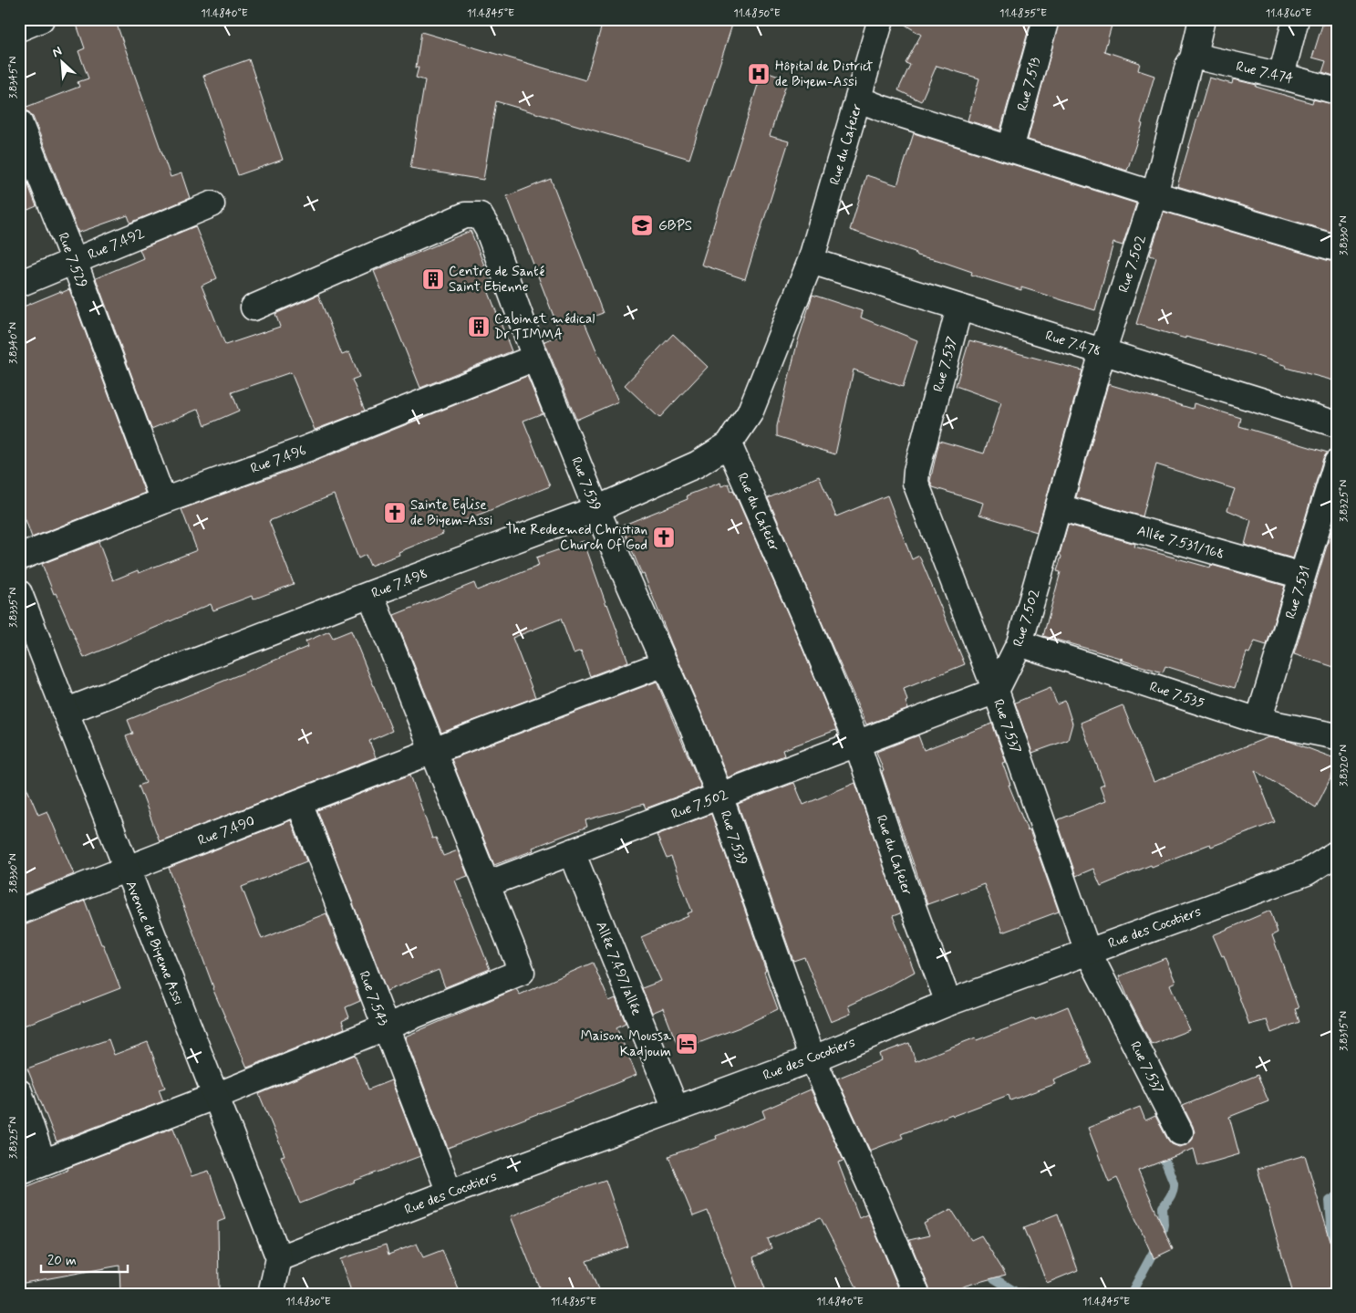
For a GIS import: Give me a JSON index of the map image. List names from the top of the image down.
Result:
{
  "streets": {
    "street": [
      "Rue 7.474",
      "Rue 7.513",
      "Rue du Cafeier",
      "Rue 7.492",
      "Rue 7.529",
      "Rue 7.502",
      "Rue 7.478",
      "Rue 7.537",
      "Rue 7.496",
      "Rue 7.539",
      "Allée 7.531/168",
      "Rue 7.498",
      "Rue 7.531",
      "Rue 7.535",
      "Rue 7.490",
      "Rue des Cocotiers",
      "Avenue de Biyeme Assi",
      "Allée 7.497/allée",
      "Rue 7.543"
    ]
  },
  "crossings": [
    ["Rue 7.474", "Rue 7.502"],
    ["Rue du Cafeier", "Rue 7.502"],
    ["Rue du Cafeier", "Rue 7.478"],
    ["Rue du Cafeier", "Rue 7.498"],
    ["Rue du Cafeier", "Rue des Cocotiers"],
    ["Rue 7.492", "Rue 7.529"],
    ["Rue 7.529", "Rue 7.496"],
    ["Rue 7.502", "Rue 7.478"],
    ["Rue 7.502", "Rue 7.537"],
    ["Rue 7.502", "Rue 7.539"],
    ["Rue 7.502", "Allée 7.531/168"],
    ["Rue 7.502", "Rue 7.535"],
    ["Rue 7.502", "Allée 7.497/allée"],
    ["Rue 7.478", "Rue 7.537"],
    ["Rue 7.537", "Rue des Cocotiers"],
    ["Rue 7.496", "Rue 7.539"],
    ["Rue 7.539", "Rue 7.498"],
    ["Rue 7.539", "Rue 7.490"],
    ["Rue 7.539", "Rue des Cocotiers"],
    ["Allée 7.531/168", "Rue 7.531"],
    ["Rue 7.498", "Avenue de Biyeme Assi"],
    ["Rue 7.531", "Rue 7.535"],
    ["Rue 7.490", "Avenue de Biyeme Assi"],
    ["Rue 7.490", "Rue 7.543"],
    ["Rue des Cocotiers", "Avenue de Biyeme Assi"],
    ["Rue des Cocotiers", "Allée 7.497/allée"],
    ["Rue des Cocotiers", "Rue 7.543"]
  ],
  "places": {
    "hospital": ["Hôpital de District de Biyem-Assi"],
    "school or university": ["GBPS"],
    "building": ["Centre de Santé Saint Etienne", "Cabinet médical Dr TIMMA"],
    "church": ["Sainte Eglise de Biyem-Assi", "The Redeemed Christian Church Of God"],
    "hotel": ["Maison Moussa Kadjoum"]
  },
  "scale_bar": "20 m",
  "north": "top left",
  "coordinates": [
    "11.4840°E",
    "11.4845°E",
    "11.4850°E",
    "11.4855°E",
    "11.4860°E",
    "3.8345°N",
    "3.8330°N",
    "3.8340°N",
    "3.8325°N",
    "3.8335°N",
    "3.8320°N",
    "3.8315°N",
    "11.4830°E",
    "11.4835°E"
  ]
}
